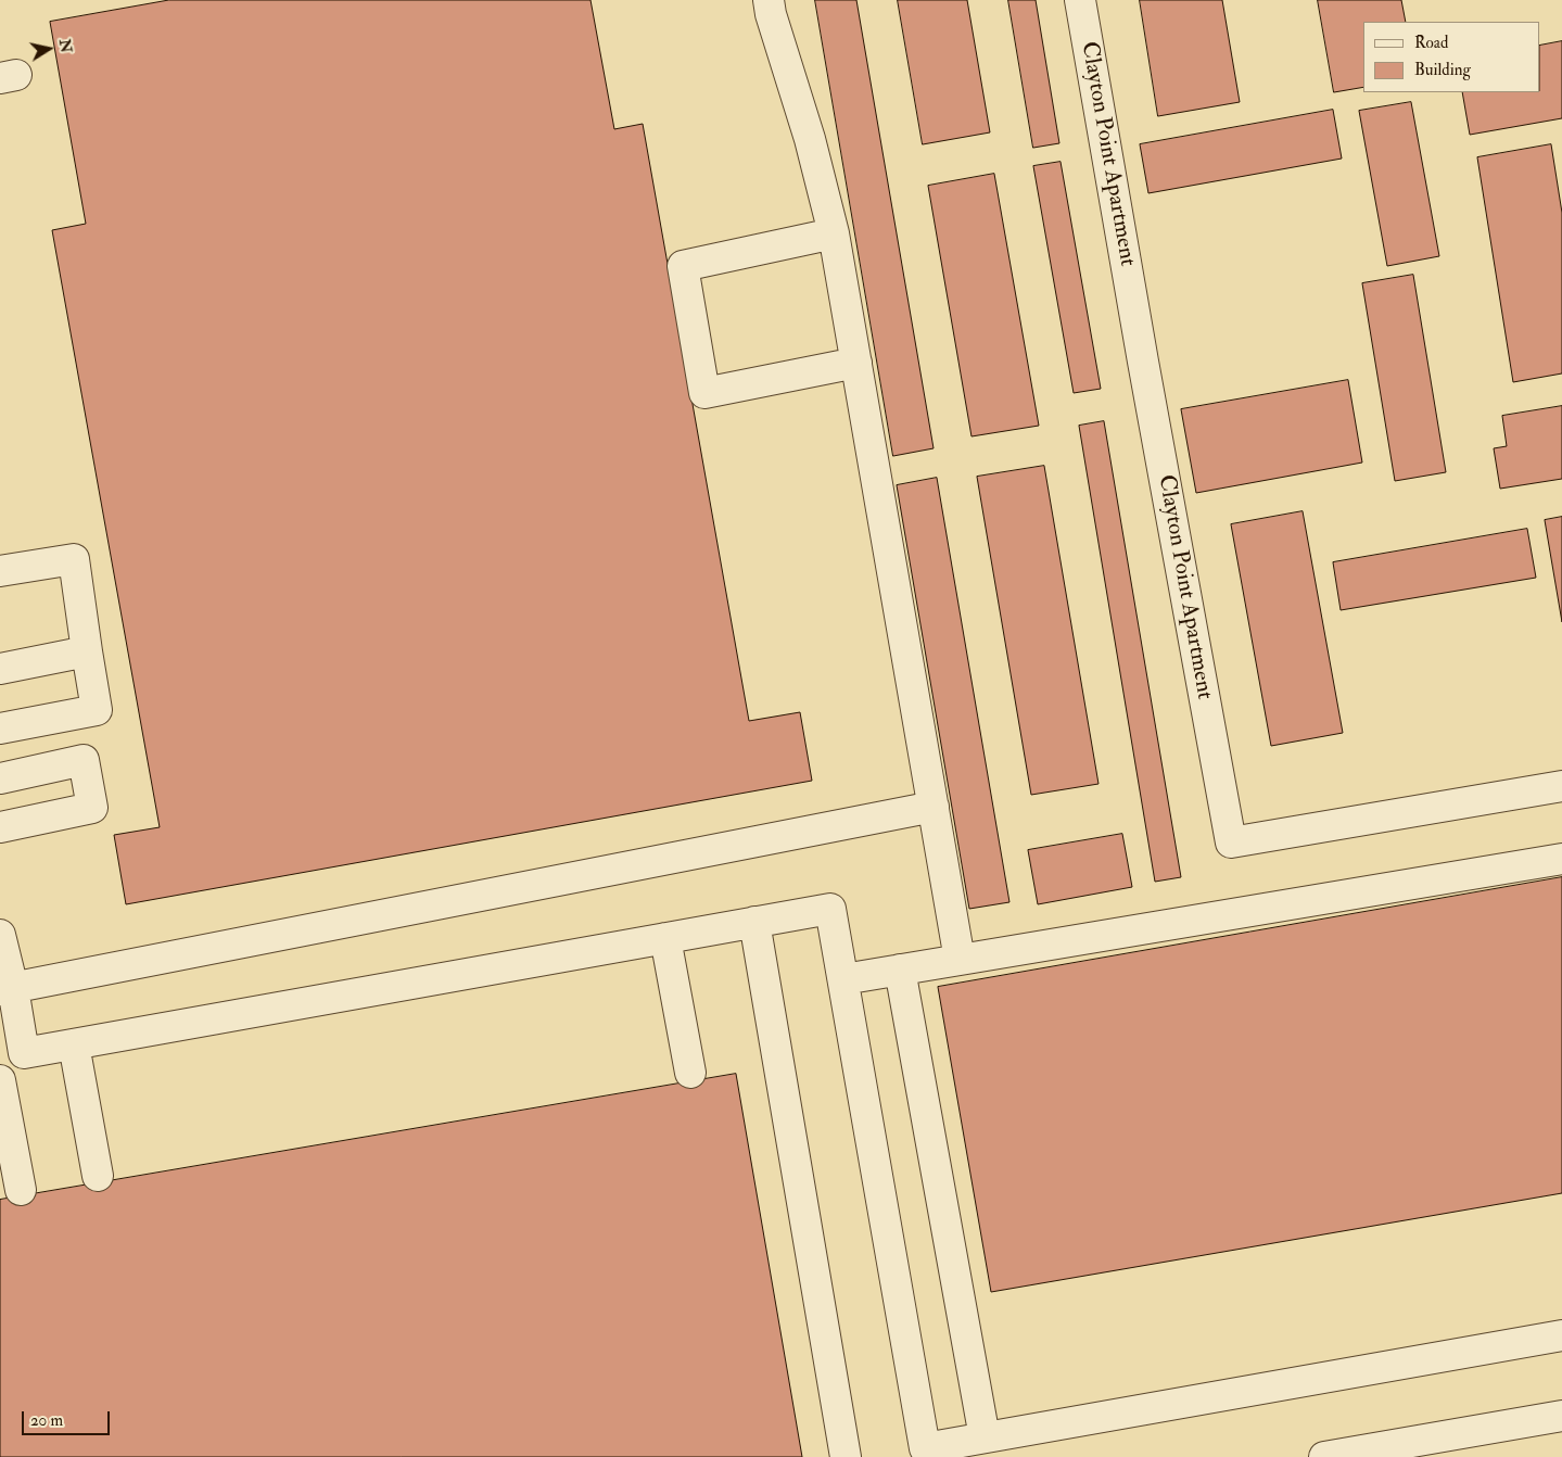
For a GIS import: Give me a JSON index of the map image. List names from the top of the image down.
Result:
{
  "streets": {
    "lane": ["Clayton Point Apartment"]
  },
  "legend": ["Road", "Building"],
  "scale_bar": "20 m",
  "north": "right"
}
